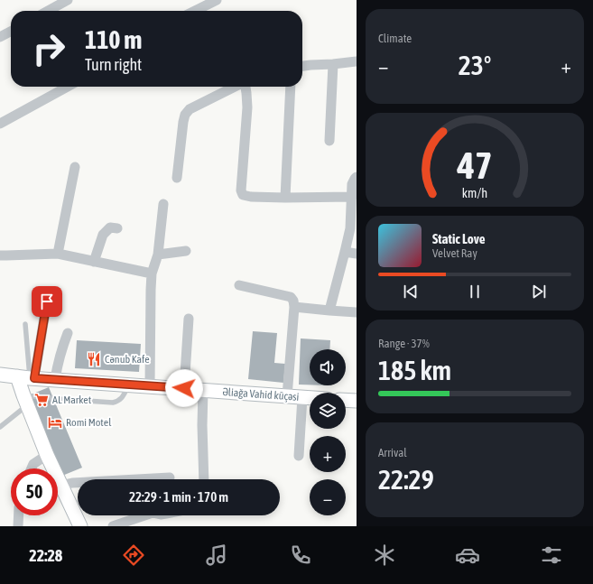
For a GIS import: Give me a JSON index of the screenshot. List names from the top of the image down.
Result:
{
  "streets": {
    "main road": ["Əliağa Vahid küçəsi"]
  },
  "places": {
    "restaurant": ["Cənub Kafe"],
    "supermarket": ["AL Market"],
    "hotel": ["Romi Motel"]
  },
  "page": {
    "tile": [
      "Climate",
      ["Range · 37%", "185 km"],
      ["Arrival", "22:29"]
    ],
    "turn": ["110 m", "Turn right"],
    "heat": ["−", "23°", "+"],
    "song": ["Static Love", "Velvet Ray"],
    "map_buttons": ["+", "−"],
    "limit": "50",
    "trip": "22:29 · 1 min · 170 m",
    "tabs": "22:28",
    "gauge": ["47", "km/h"]
  }
}
